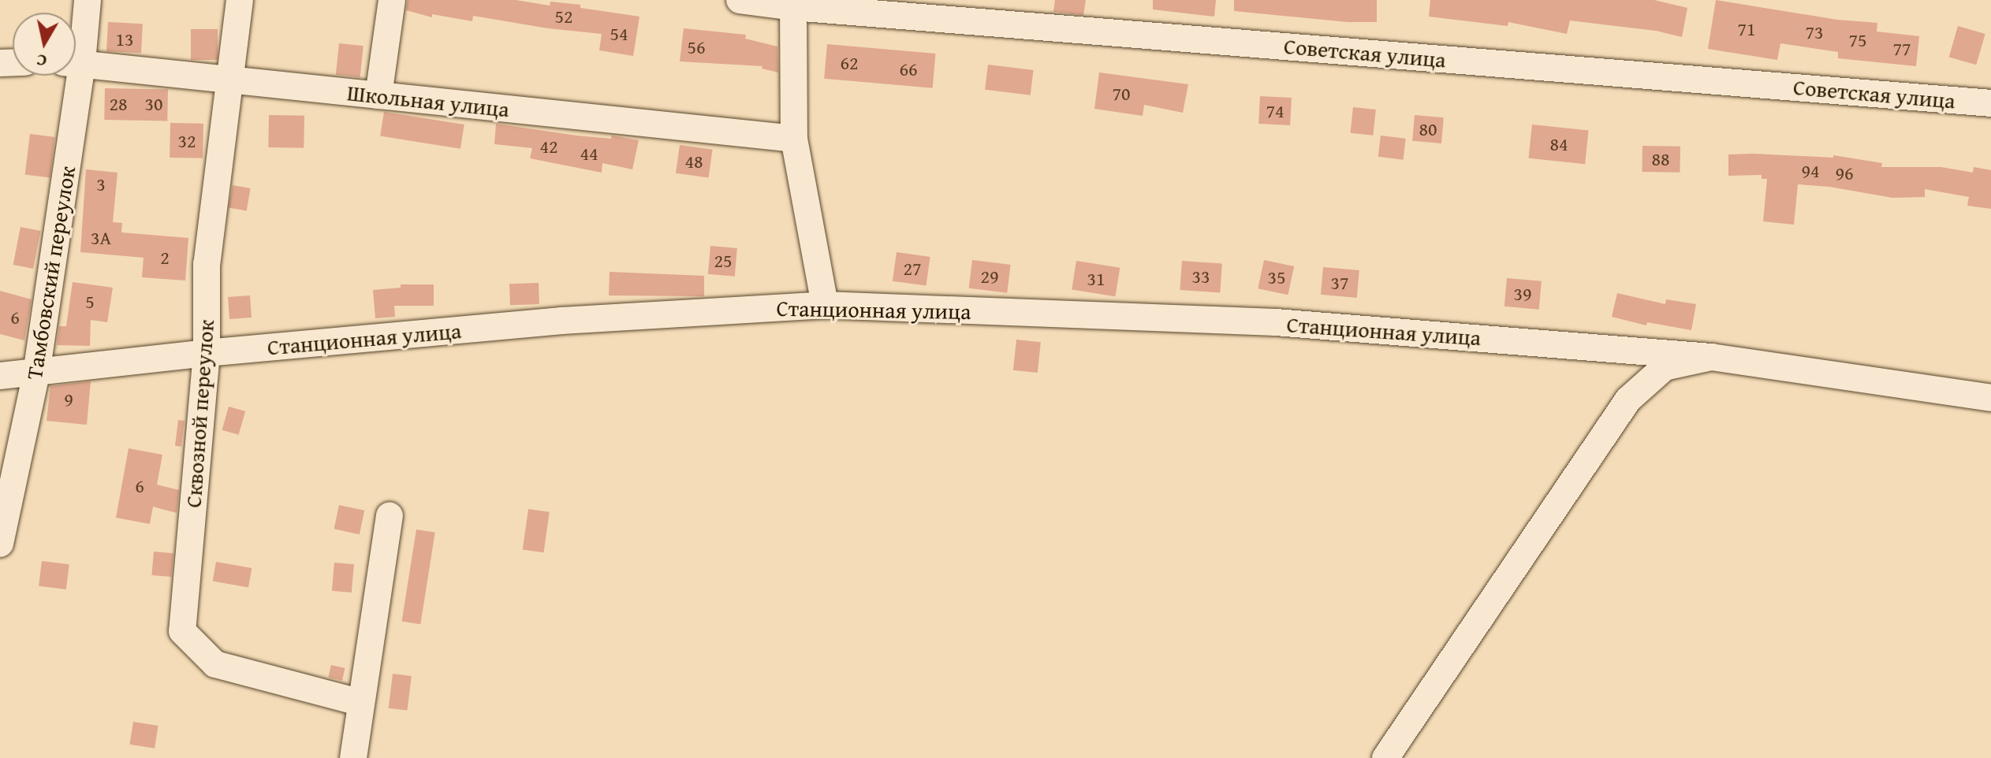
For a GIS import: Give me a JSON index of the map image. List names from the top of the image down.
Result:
{
  "streets": {
    "street": [
      "Советская улица",
      "Школьная улица",
      "Тамбовский переулок",
      "Станционная улица",
      "Сквозной переулок"
    ]
  },
  "crossings": [
    ["Школьная улица", "Сквозной переулок"],
    ["Тамбовский переулок", "Станционная улица"],
    ["Станционная улица", "Сквозной переулок"]
  ],
  "house_numbers": [
    "52",
    "71",
    "73",
    "54",
    "13",
    "75",
    "56",
    "77",
    "62",
    "66",
    "70",
    "28",
    "30",
    "74",
    "80",
    "32",
    "84",
    "42",
    "44",
    "88",
    "48",
    "94",
    "96",
    "3",
    "3А",
    "2",
    "25",
    "27",
    "29",
    "33",
    "35",
    "31",
    "37",
    "39",
    "5",
    "6",
    "9",
    "6"
  ],
  "north": "bottom"
}
